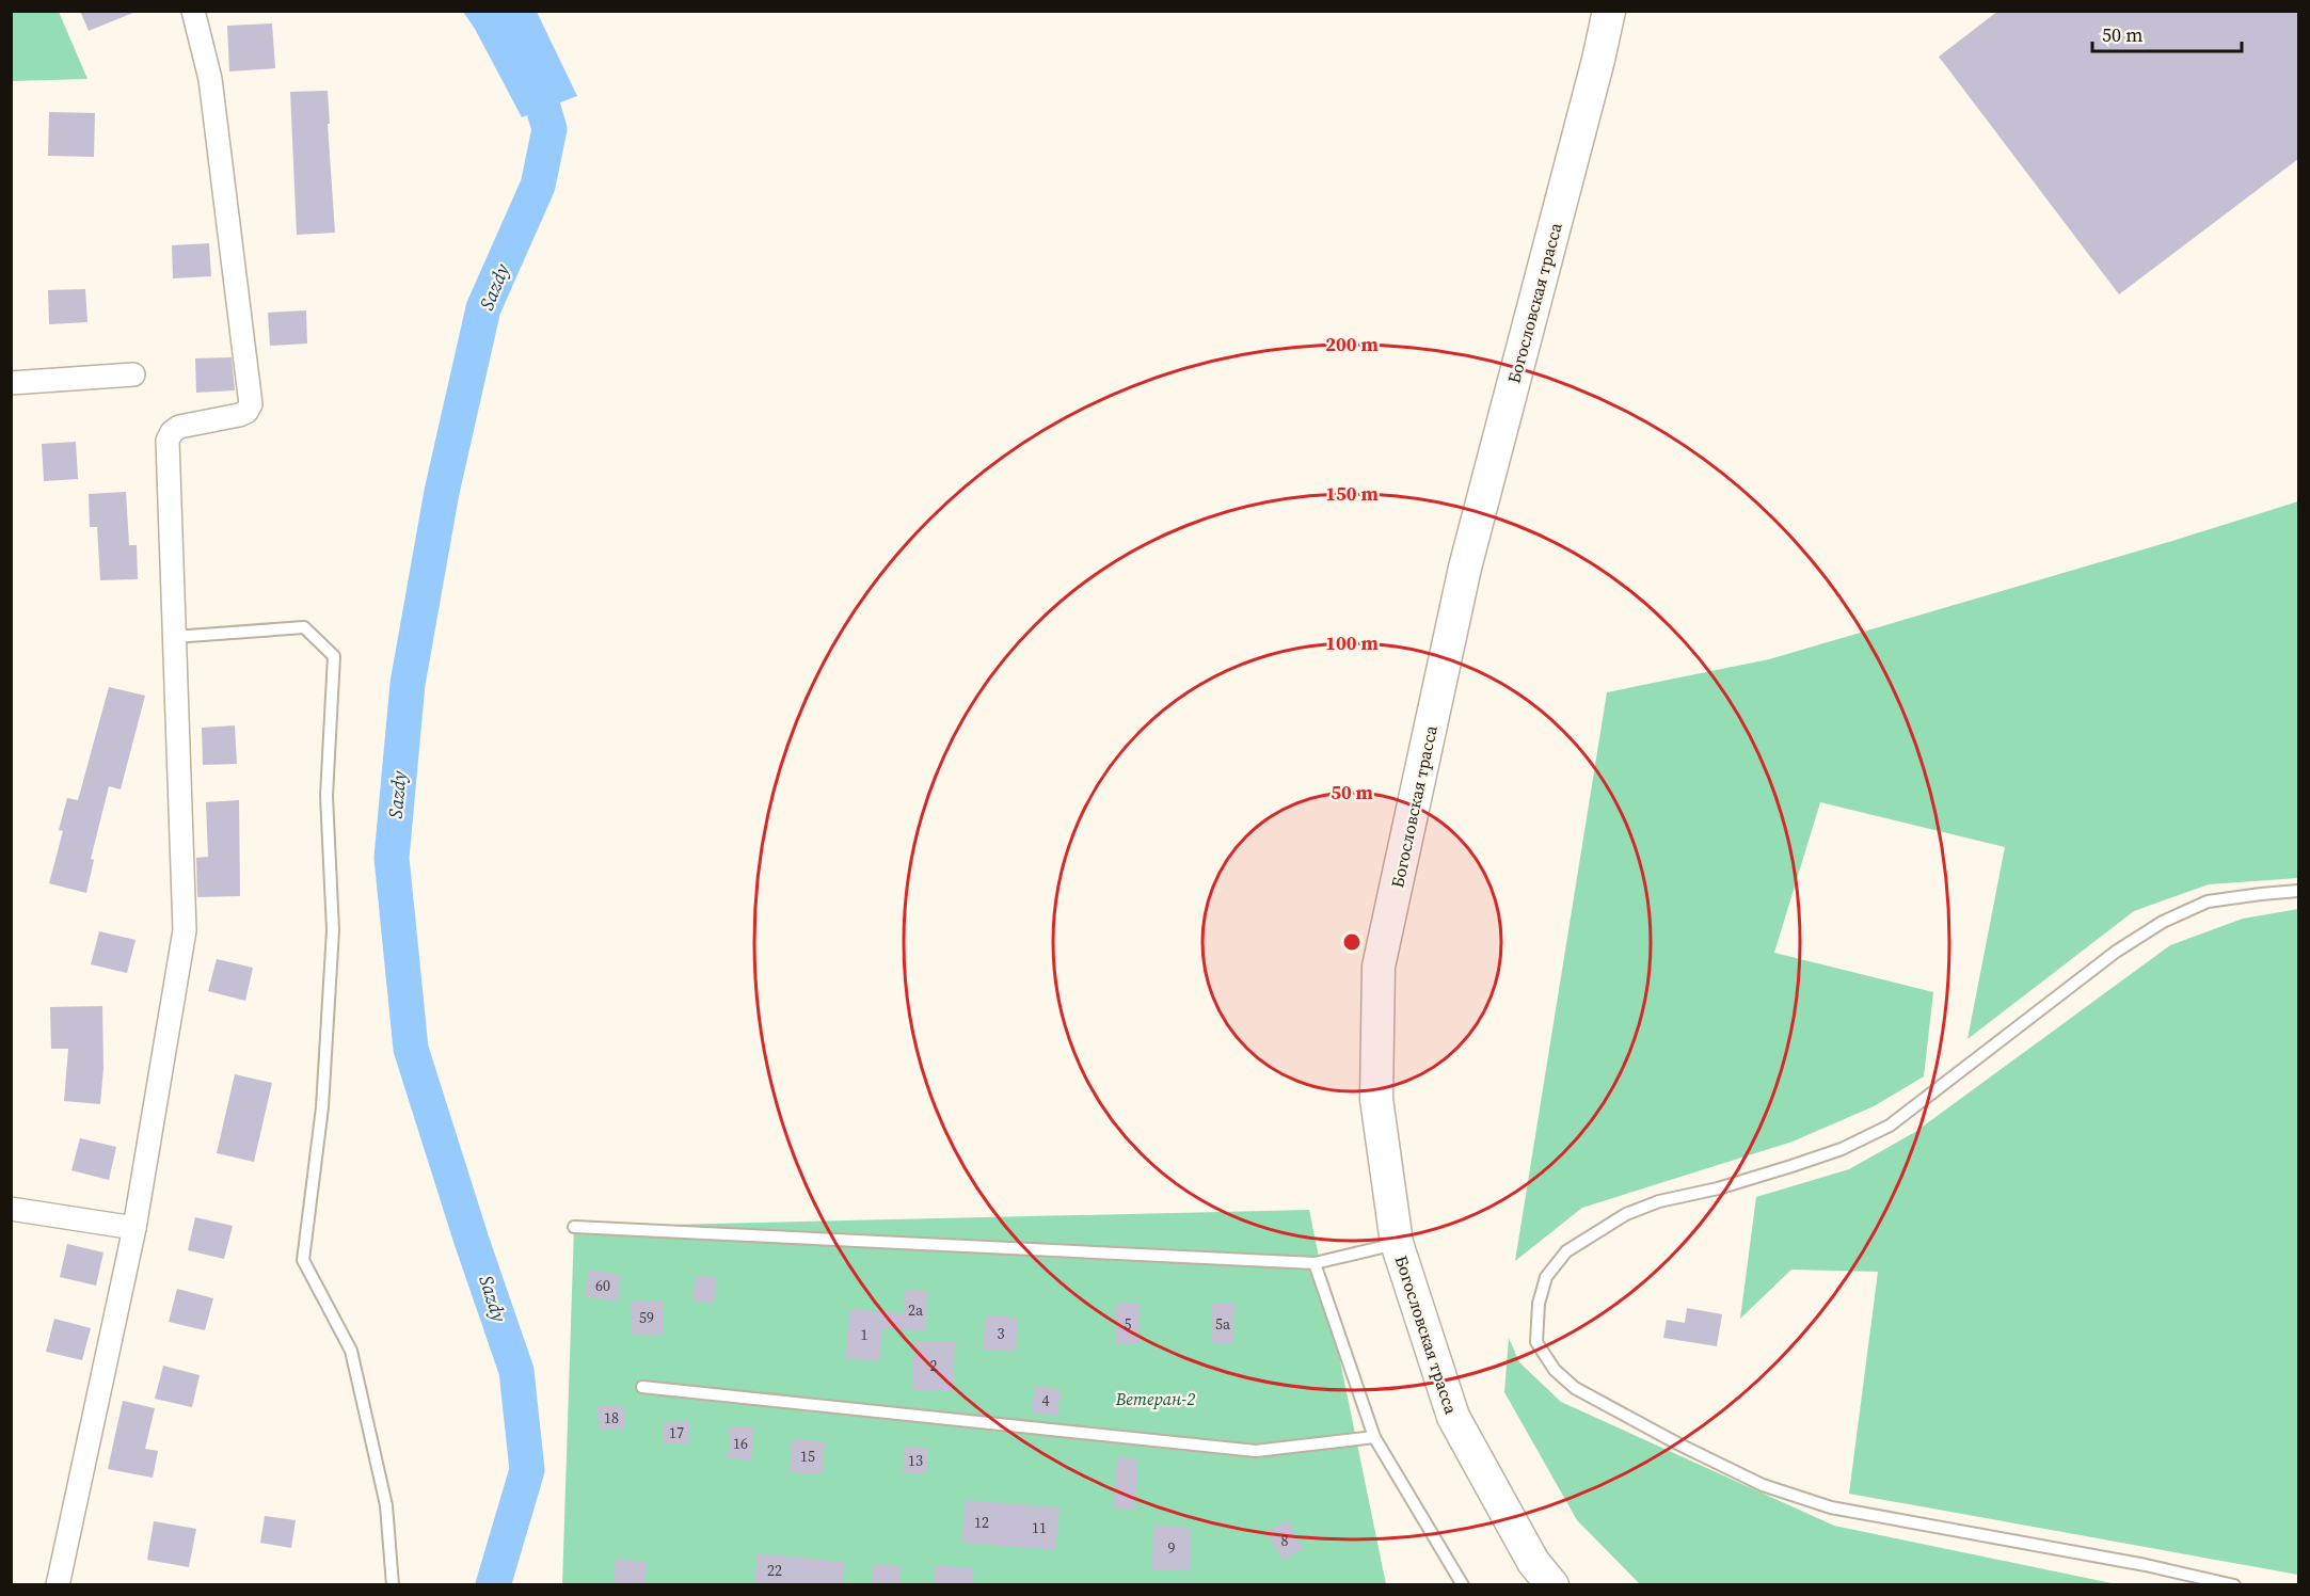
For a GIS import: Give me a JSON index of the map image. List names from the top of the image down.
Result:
{
  "streets": {
    "main road": ["Богословская трасса"]
  },
  "water": ["Sazdy"],
  "parks": ["Ветеран-2"],
  "house_numbers": [
    "60",
    "2а",
    "59",
    "5",
    "5а",
    "3",
    "1",
    "2",
    "4",
    "18",
    "17",
    "16",
    "15",
    "13",
    "12",
    "11",
    "8",
    "9",
    "22"
  ],
  "scale_bar": "50 m",
  "rings": [
    "200 m",
    "150 m",
    "100 m",
    "50 m"
  ]
}
